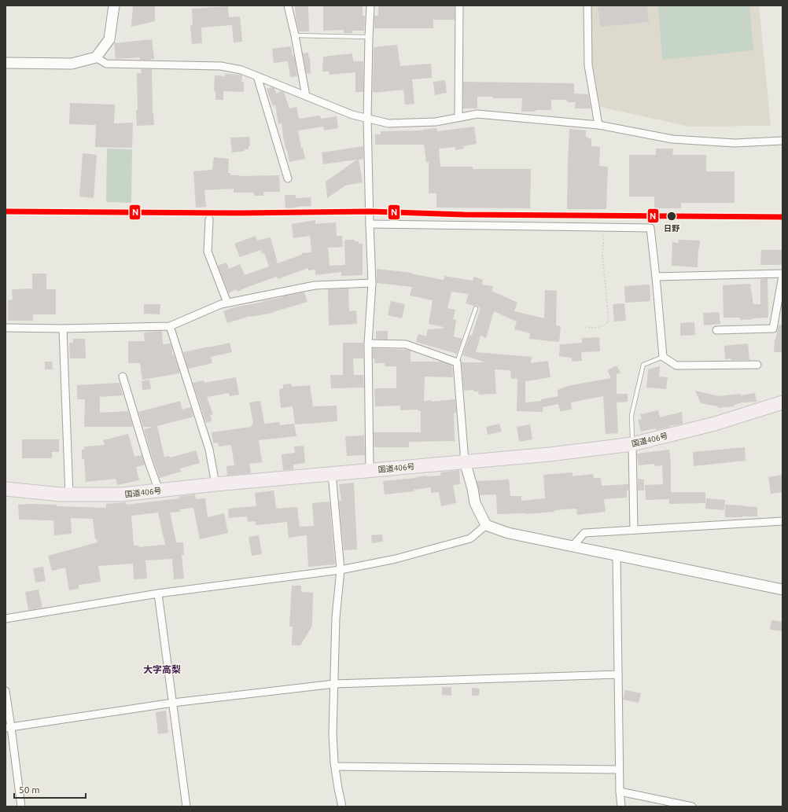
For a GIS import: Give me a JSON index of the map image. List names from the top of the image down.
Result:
{
  "streets": {
    "highway": ["国道406号"]
  },
  "districts": ["大字高梨"],
  "places": ["日野"],
  "lines": ["transit line N"],
  "scale_bar": "50 m"
}
